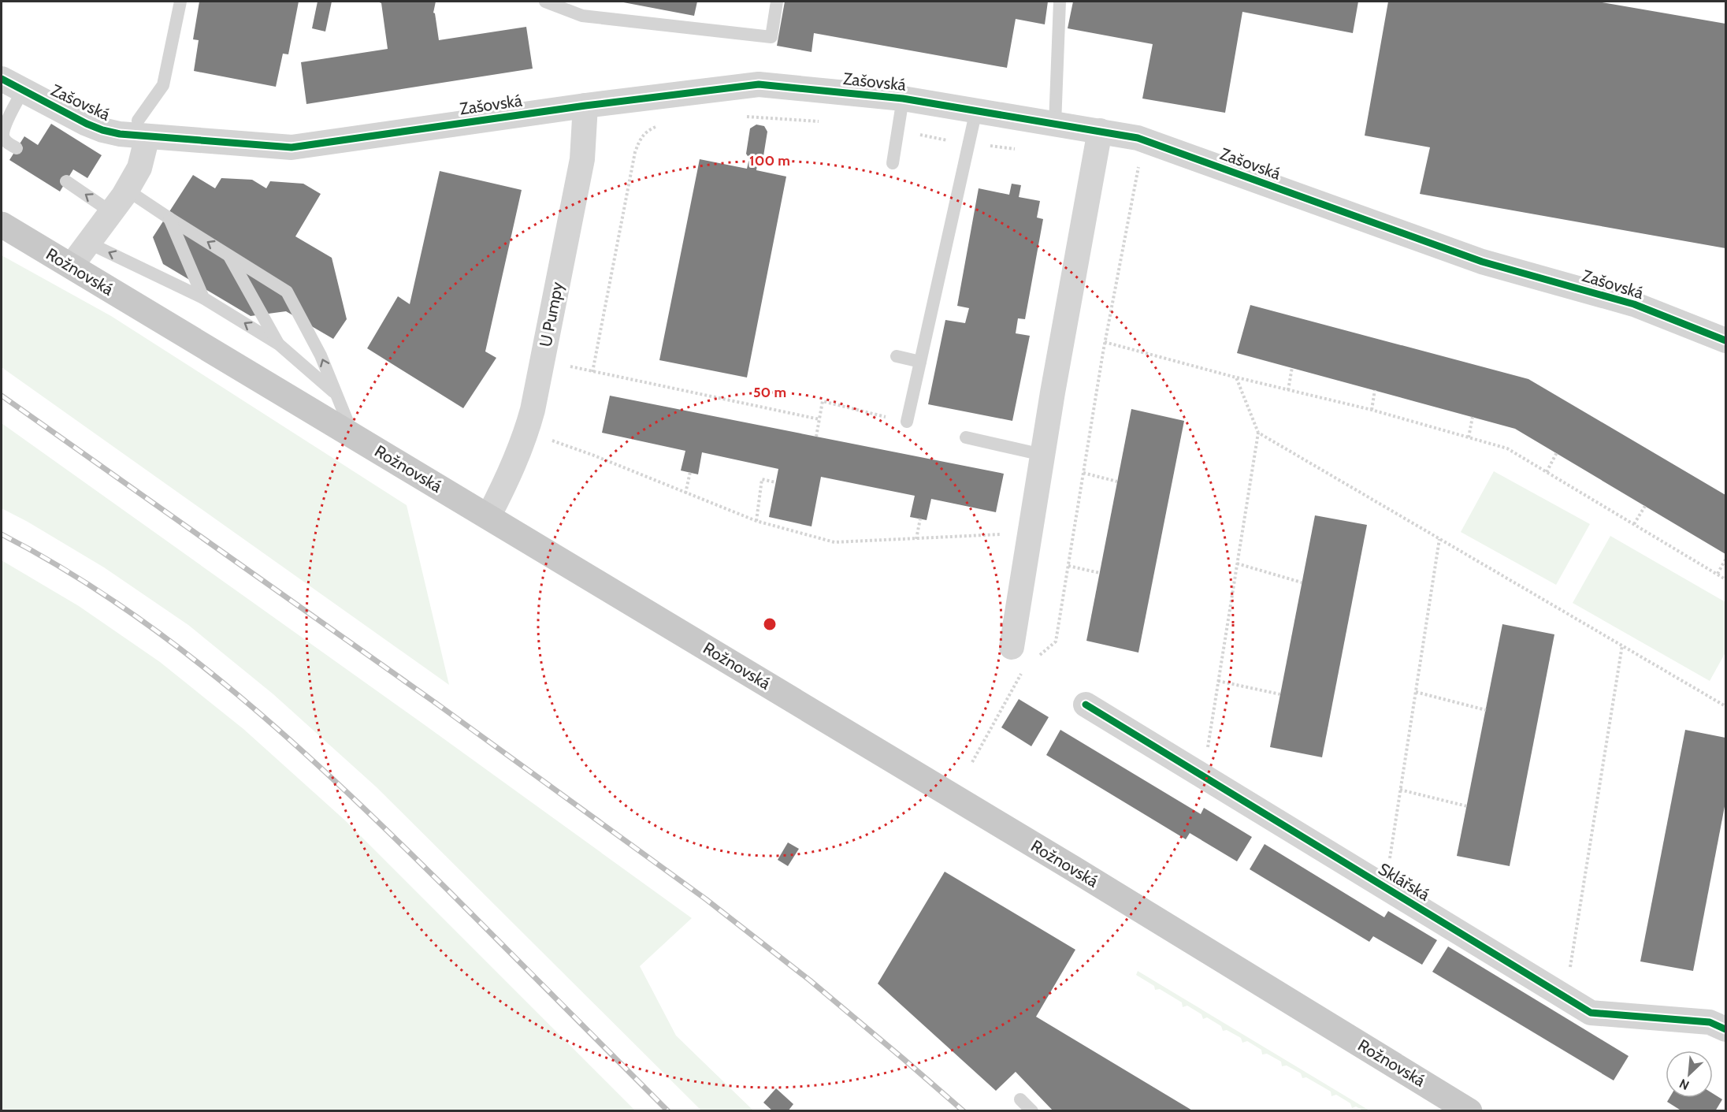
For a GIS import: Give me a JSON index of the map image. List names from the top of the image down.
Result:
{
  "streets": {
    "main road": ["Rožnovská"],
    "street": ["Zašovská", "U Pumpy", "Sklářská"]
  },
  "crossings": [
    ["Zašovská", "U Pumpy"],
    ["Rožnovská", "U Pumpy"]
  ],
  "north": "bottom left",
  "rings": ["100 m", "50 m"]
}
